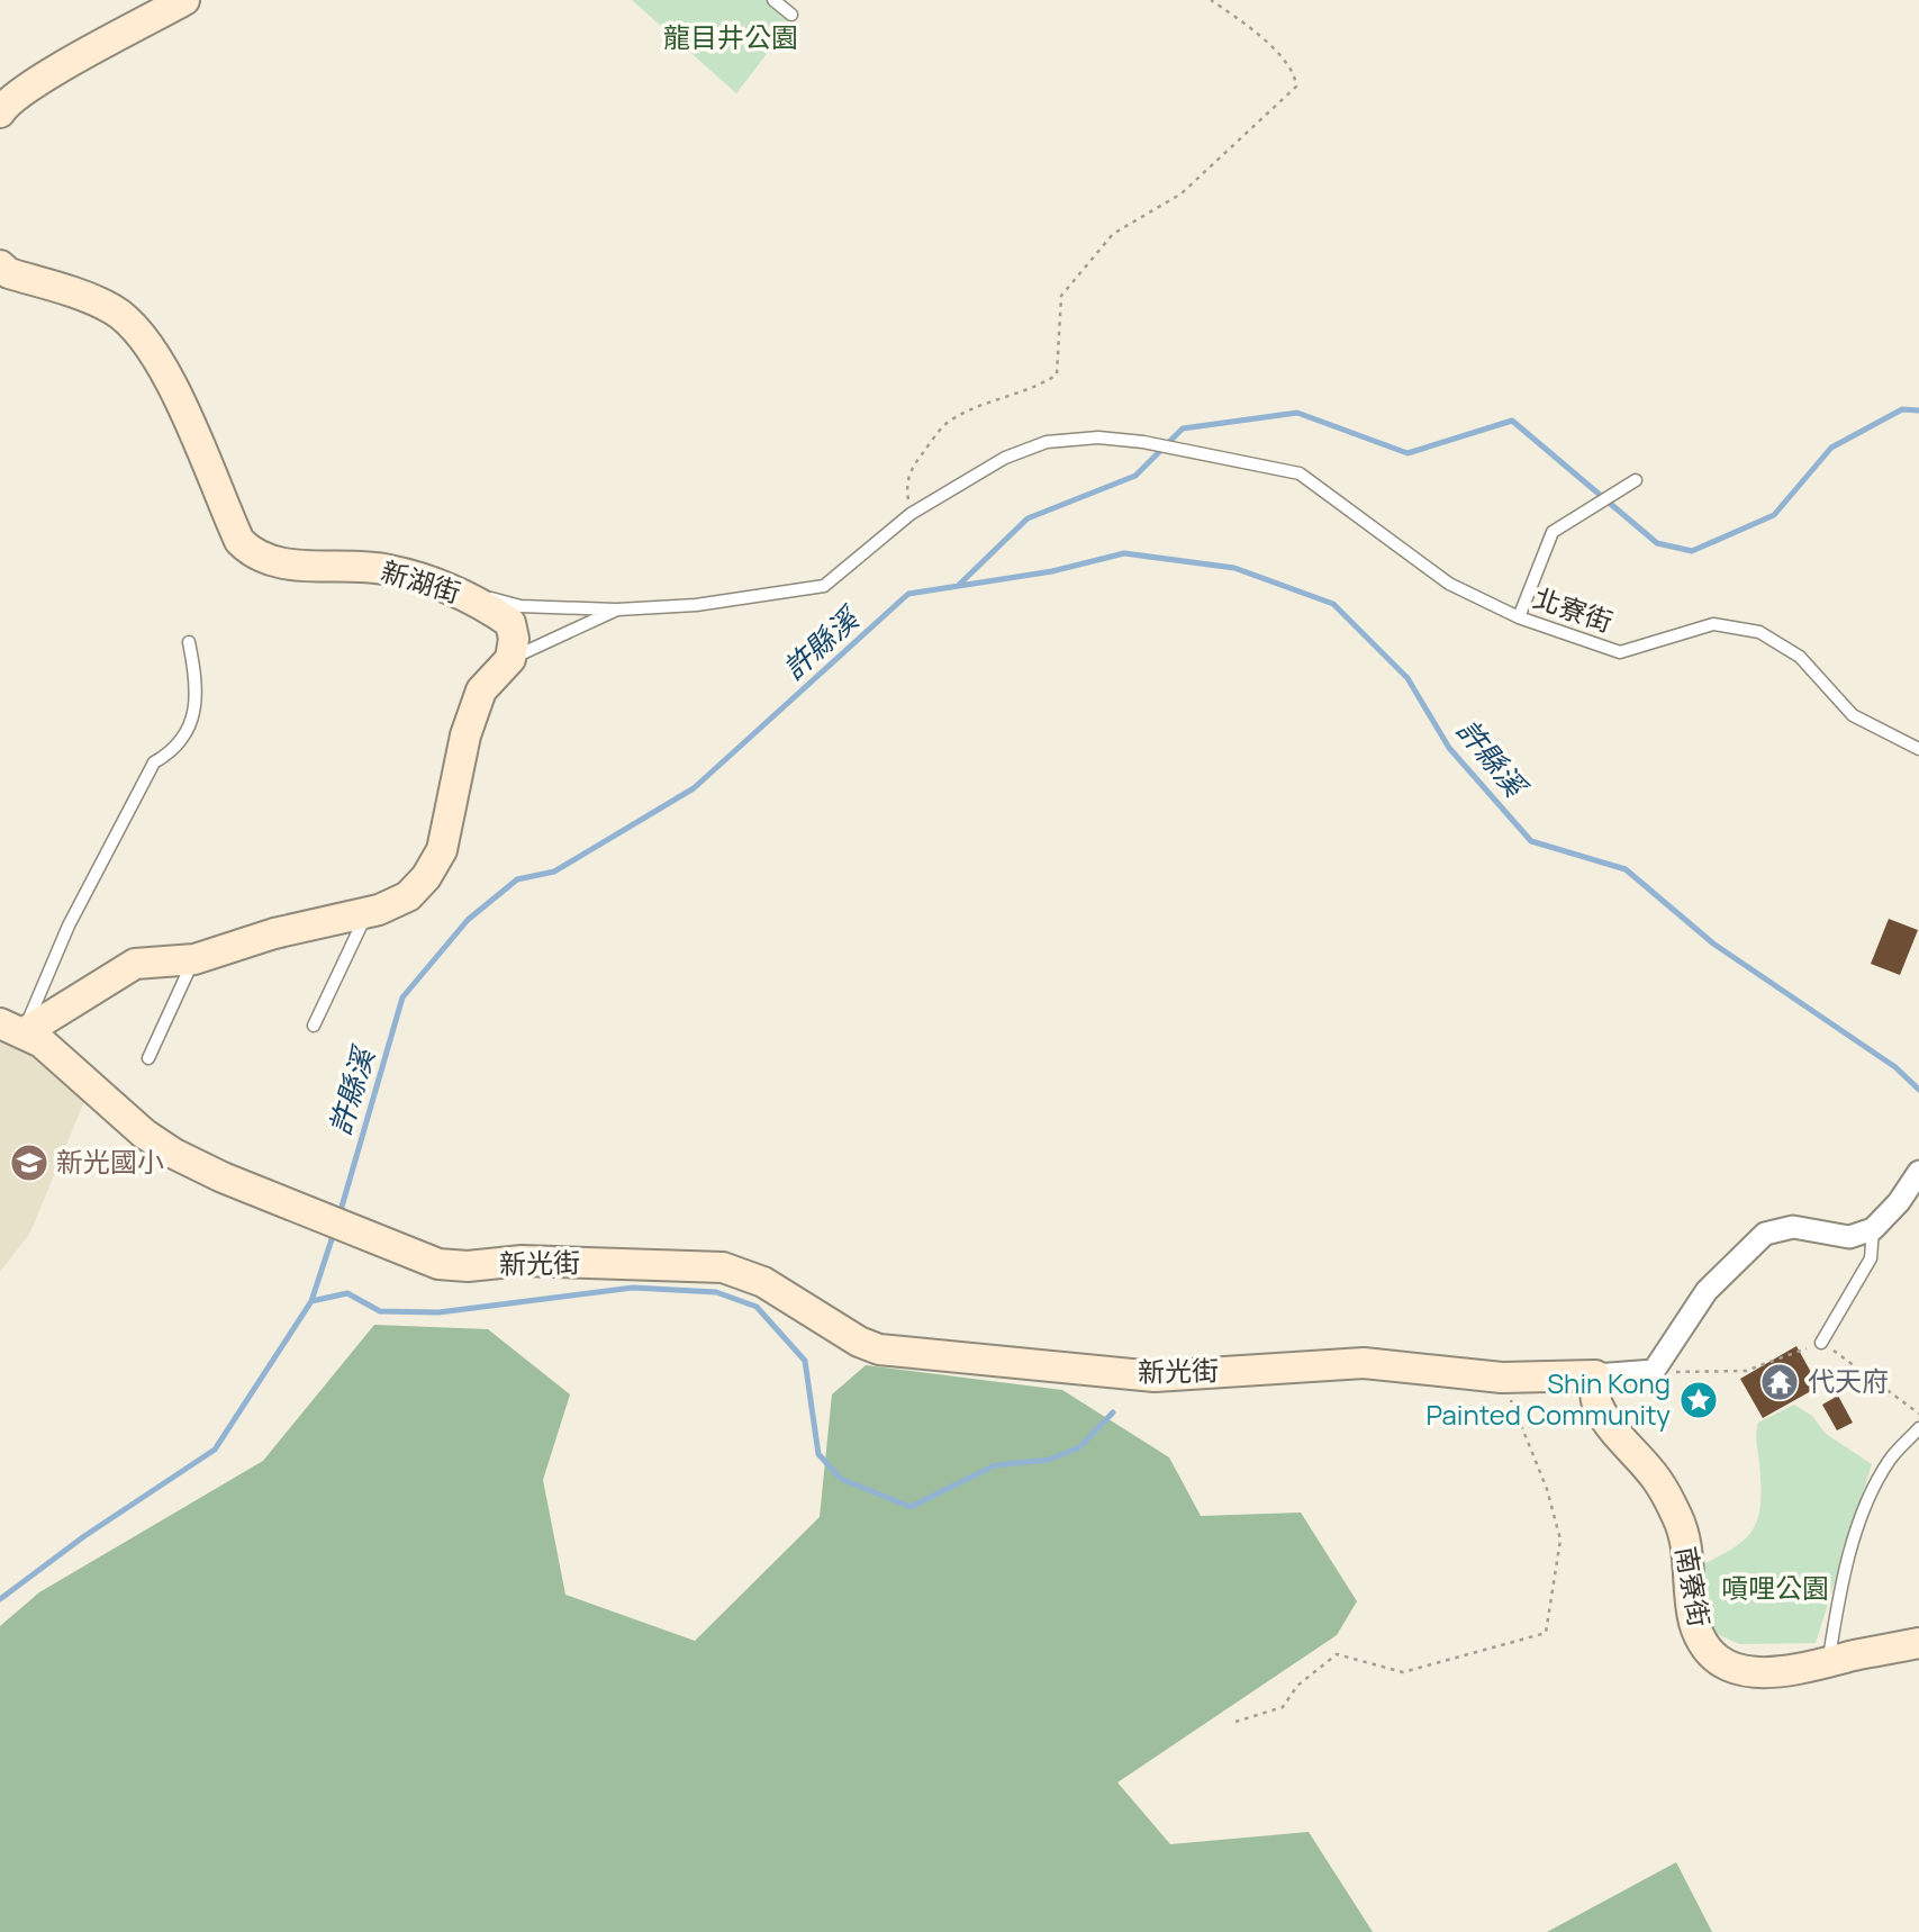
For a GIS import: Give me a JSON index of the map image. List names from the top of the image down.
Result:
{
  "streets": {
    "street": ["新湖街", "新光街", "南寮街"],
    "lane": ["北寮街"]
  },
  "crossings": [
    ["新湖街", "北寮街"],
    ["新光街", "南寮街"]
  ],
  "water": ["許縣溪"],
  "parks": ["龍目井公園", "嗊哩公園"],
  "places": {
    "school or university": ["新光國小"],
    "temple": ["代天府"],
    "place": ["Shin Kong Painted Community"]
  }
}
